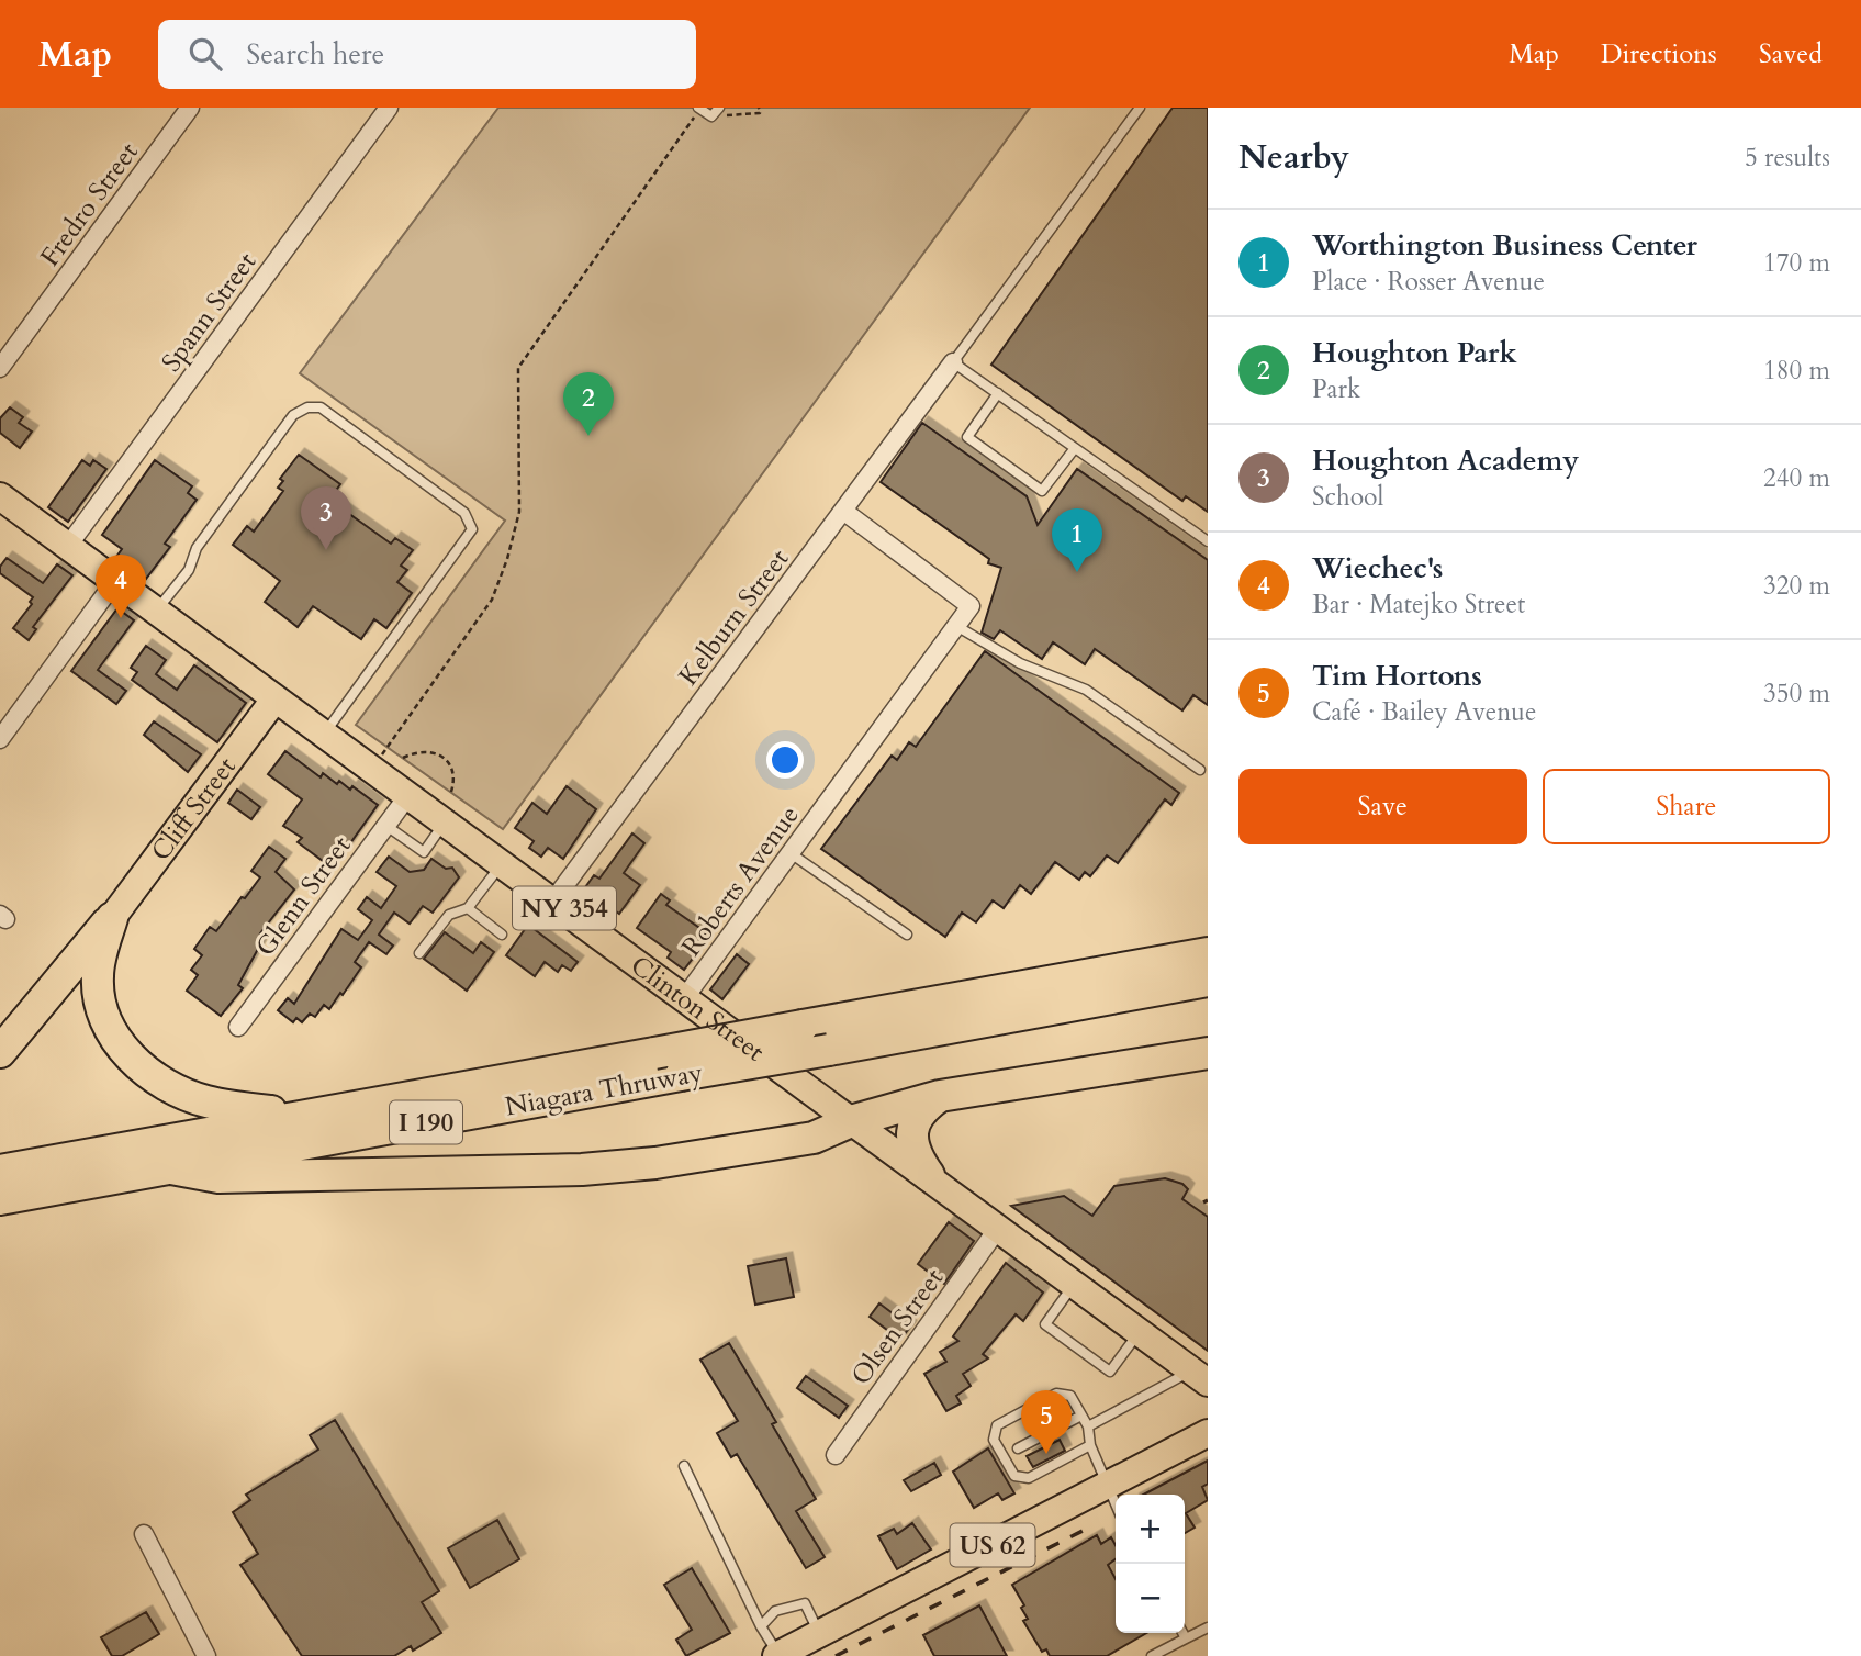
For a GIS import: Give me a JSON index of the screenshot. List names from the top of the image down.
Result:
{
  "streets": {
    "highway": ["Niagara Thruway", "I 190"],
    "main road": [
      "Cliff Street",
      "NY 354",
      "Clinton Street",
      "US 62"
    ],
    "street": [
      "Fredro Street",
      "Spann Street",
      "Kelburn Street",
      "Roberts Avenue",
      "Glenn Street",
      "Olsen Street"
    ]
  },
  "crossings": [
    ["Spann Street", "Clinton Street"],
    ["Kelburn Street", "Roberts Avenue"],
    ["Kelburn Street", "Clinton Street"],
    ["Cliff Street", "Clinton Street"],
    ["Roberts Avenue", "Clinton Street"],
    ["Glenn Street", "Clinton Street"],
    ["Clinton Street", "Olsen Street"]
  ],
  "page": {
    "header": "Map",
    "search": "Search here",
    "nav": ["Map", "Directions", "Saved"],
    "heading": ["Nearby", "5 results"],
    "list": [
      {
        "mark": "1",
        "name": "Worthington Business Center",
        "note": "Place · Rosser Avenue",
        "value": "170 m"
      },
      {
        "mark": "2",
        "name": "Houghton Park",
        "note": "Park",
        "value": "180 m"
      },
      {
        "mark": "3",
        "name": "Houghton Academy",
        "note": "School",
        "value": "240 m"
      },
      {
        "mark": "4",
        "name": "Wiechec's",
        "note": "Bar · Matejko Street",
        "value": "320 m"
      },
      {
        "mark": "5",
        "name": "Tim Hortons",
        "note": "Café · Bailey Avenue",
        "value": "350 m"
      }
    ],
    "pins": [
      "2",
      "3",
      "1",
      "4",
      "5"
    ],
    "buttons": ["Save", "Share"],
    "map_buttons": ["+", "−"]
  }
}
